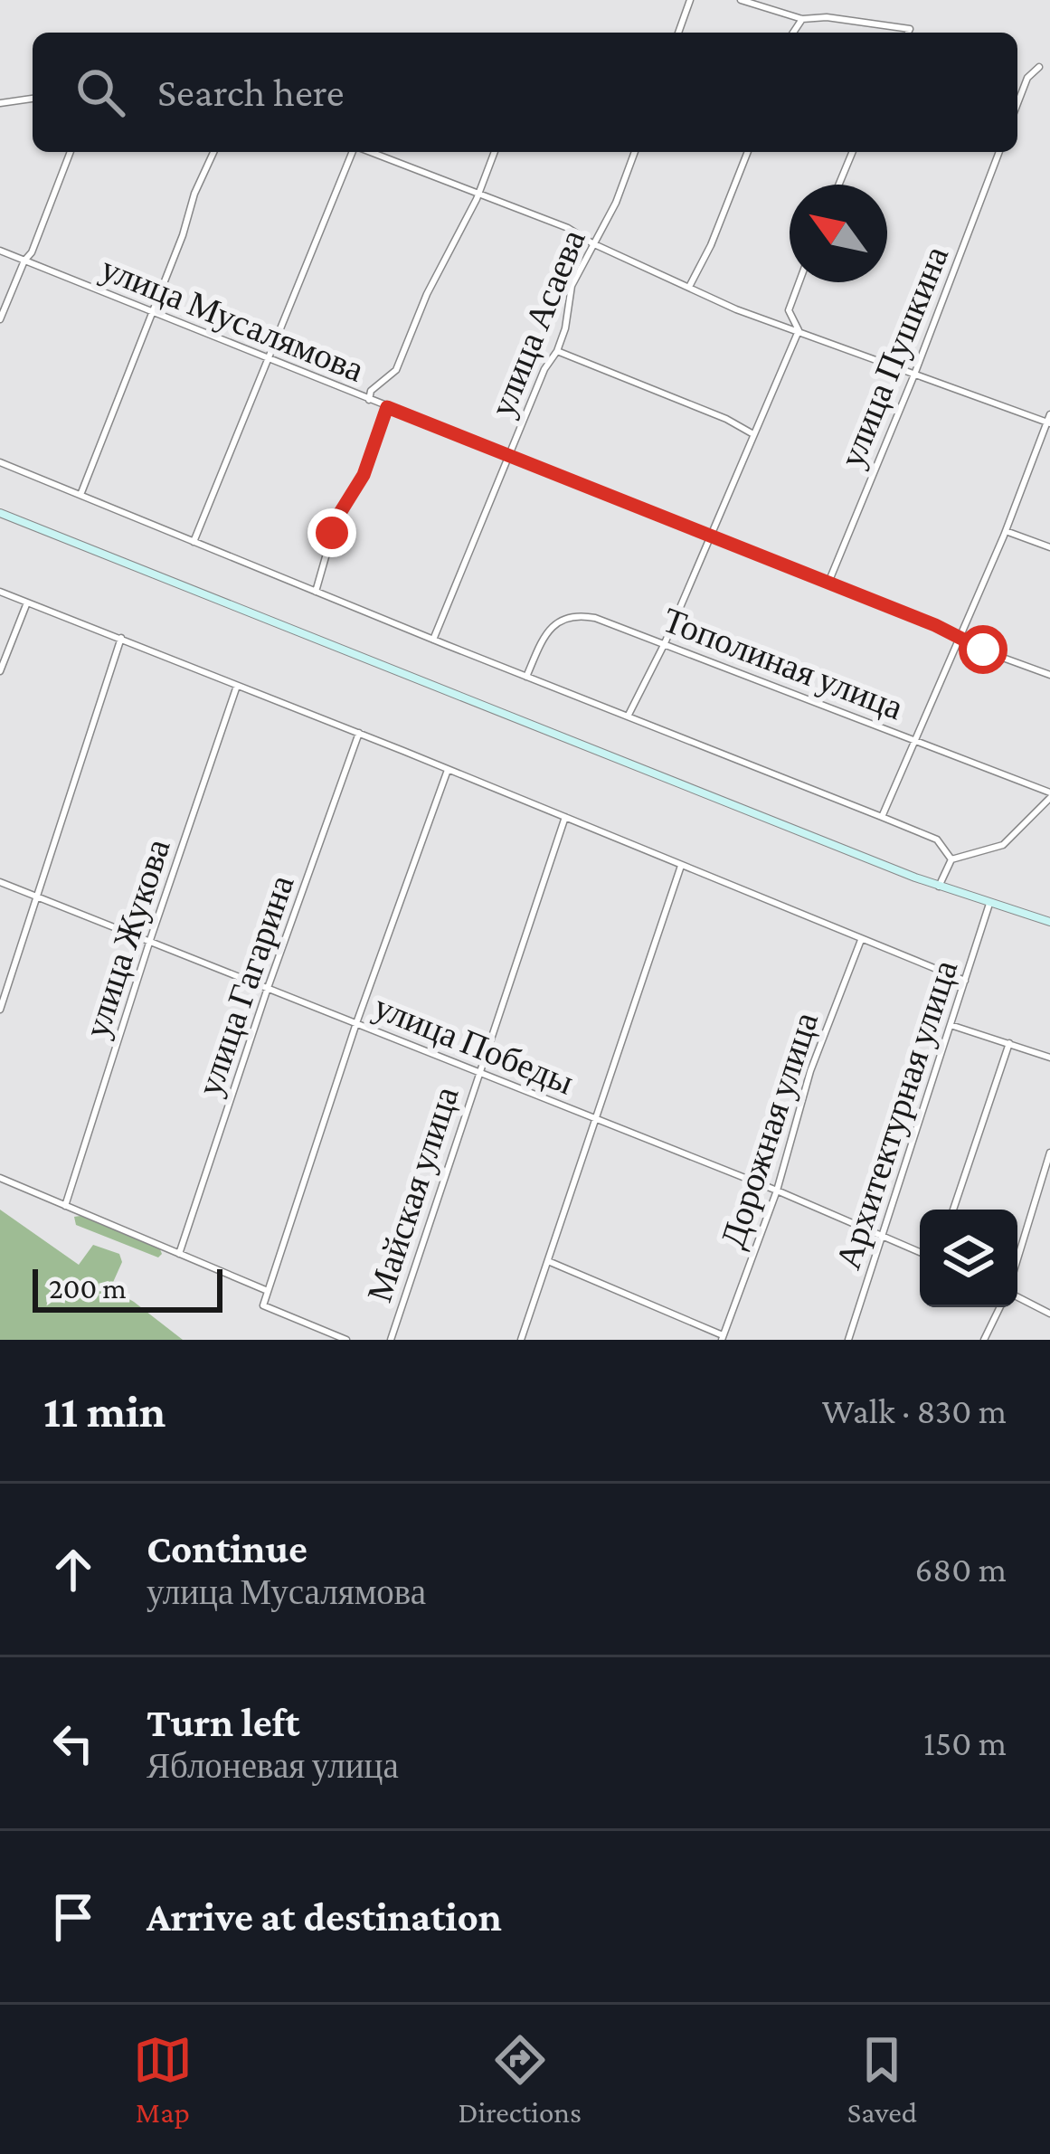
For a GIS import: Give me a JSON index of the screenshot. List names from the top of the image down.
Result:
{
  "streets": {
    "street": [
      "улица Мусалямова",
      "улица Асаева",
      "улица Пушкина",
      "Тополиная улица",
      "улица Жукова",
      "улица Гагарина",
      "улица Победы",
      "Архитектурная улица",
      "Дорожная улица",
      "Майская улица"
    ]
  },
  "crossings": [
    ["улица Мусалямова", "улица Асаева"],
    ["улица Мусалямова", "улица Пушкина"],
    ["улица Жукова", "улица Победы"],
    ["улица Гагарина", "улица Победы"],
    ["улица Победы", "Архитектурная улица"],
    ["улица Победы", "Дорожная улица"],
    ["улица Победы", "Майская улица"]
  ],
  "scale_bar": "200 m",
  "north": "top left",
  "page": {
    "search": "Search here",
    "scale": "200 m",
    "heading": ["11 min", "Walk · 830 m"],
    "list": [
      ["Continue", "улица Мусалямова", "680 m"],
      ["Turn left", "Яблоневая улица", "150 m"],
      "Arrive at destination"
    ],
    "nav": ["Map", "Directions", "Saved"]
  }
}
